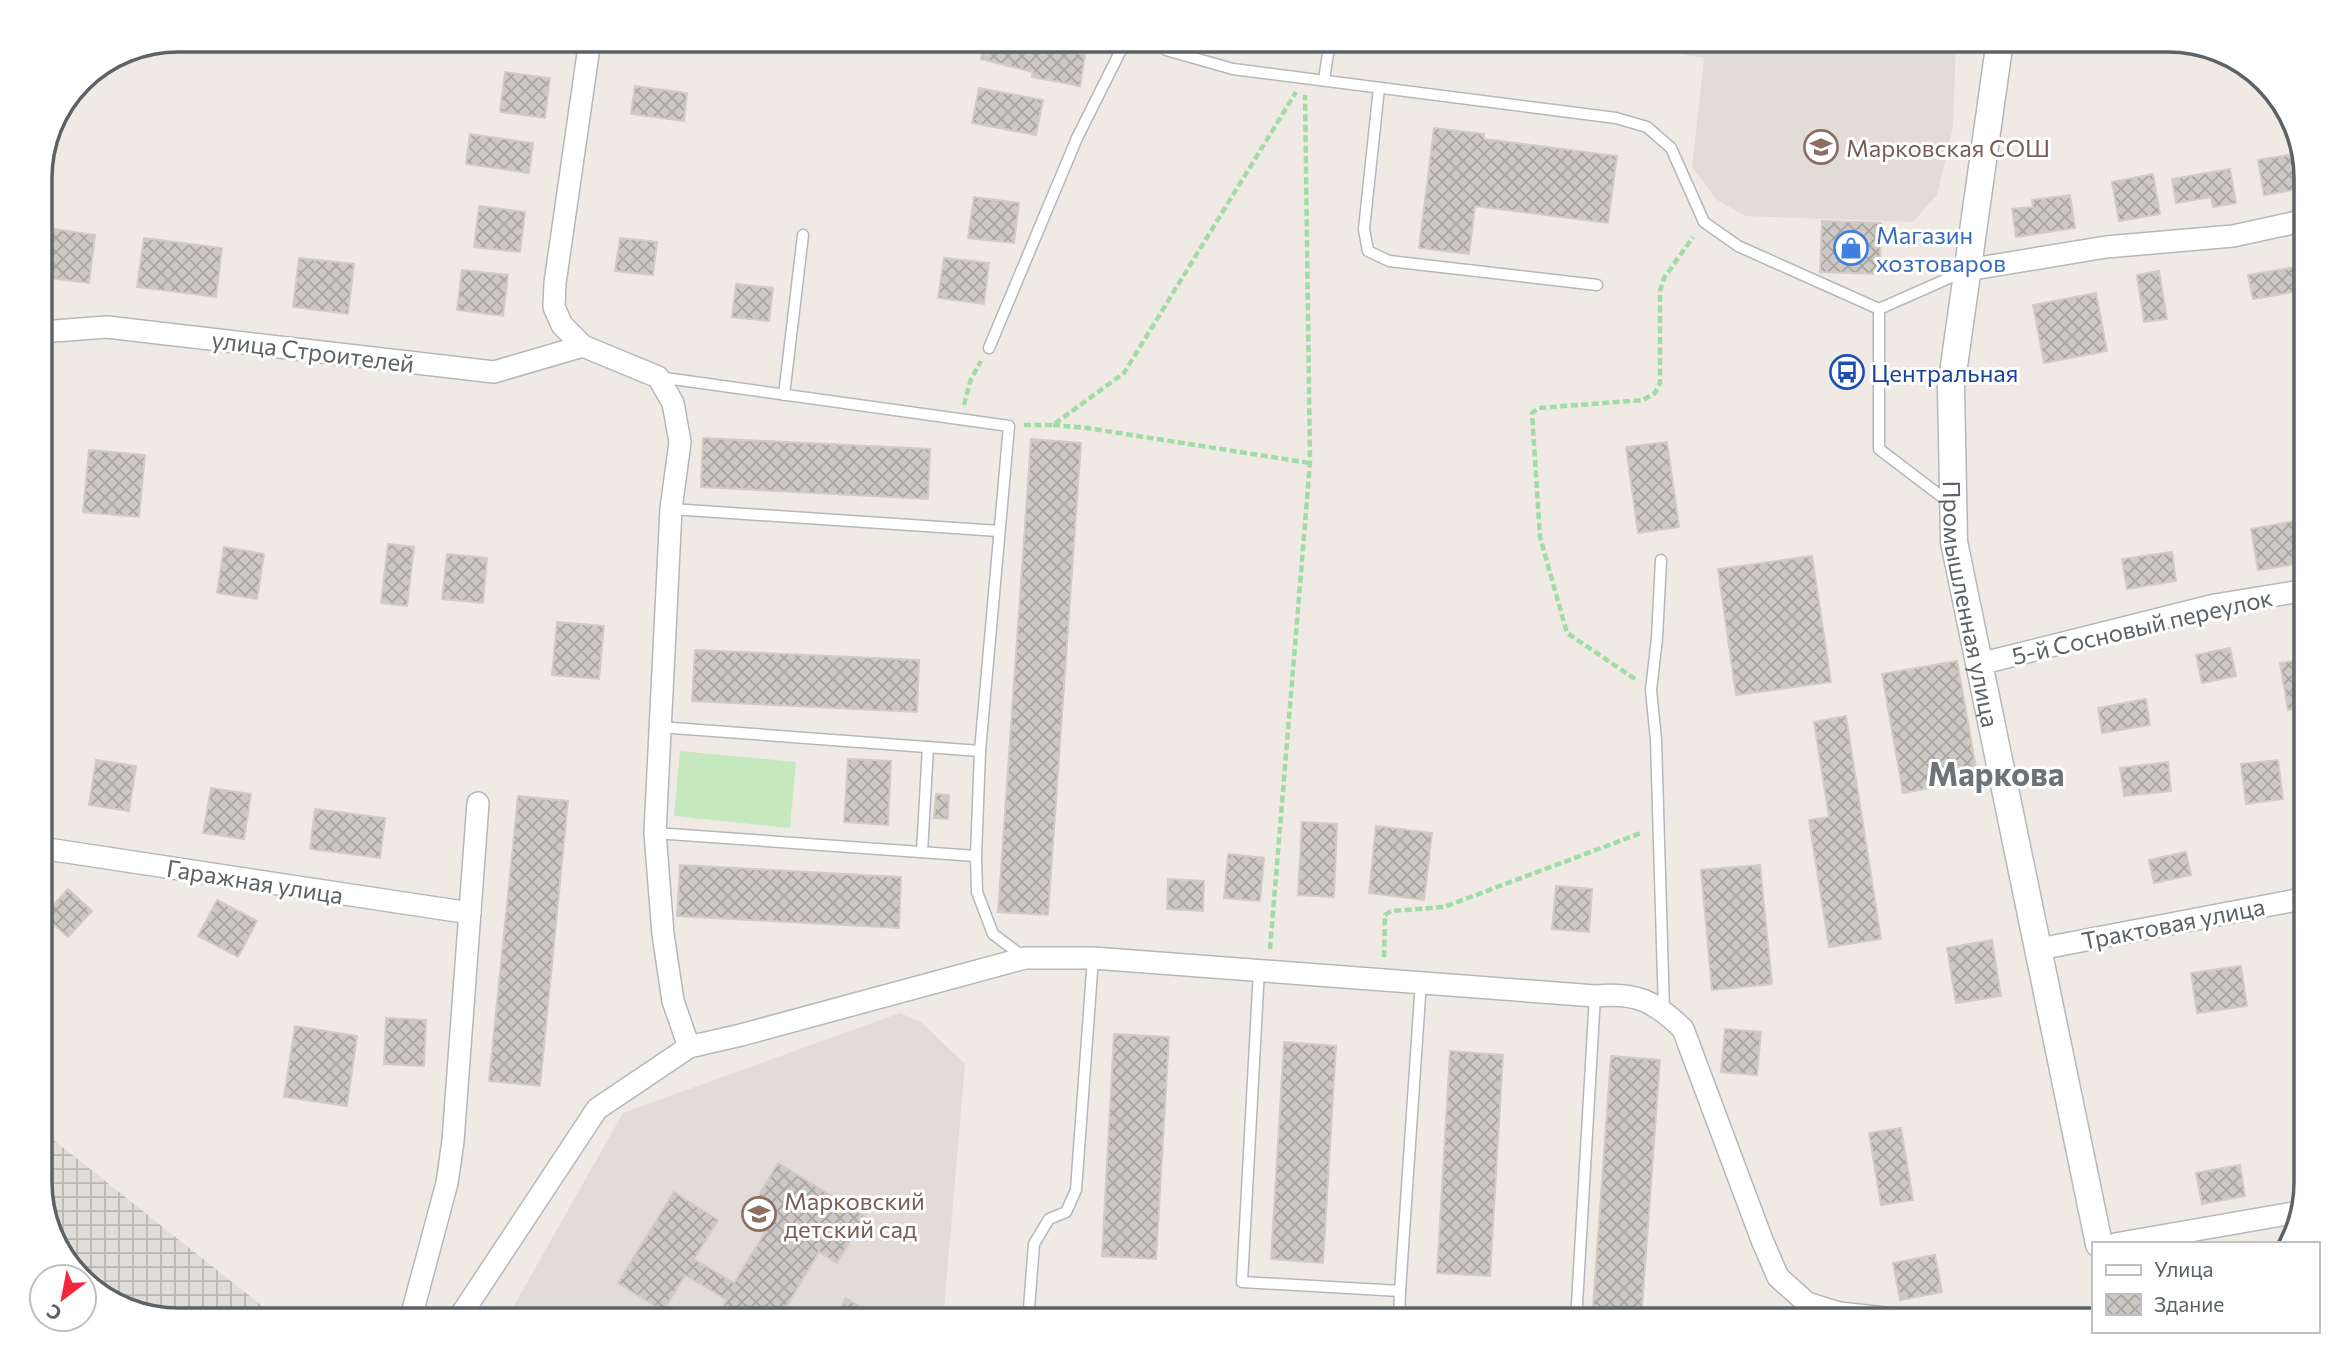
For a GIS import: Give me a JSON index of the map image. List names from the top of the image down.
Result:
{
  "streets": {
    "street": [
      "улица Строителей",
      "Промышленная улица",
      "5-й Сосновый переулок",
      "Гаражная улица",
      "Трактовая улица"
    ]
  },
  "crossings": [
    ["Промышленная улица", "5-й Сосновый переулок"],
    ["Промышленная улица", "Трактовая улица"]
  ],
  "districts": ["Маркова"],
  "places": {
    "school or university": ["Марковская СОШ", "Марковский детский сад"],
    "shop": ["Магазин хозтоваров"],
    "bus stop": ["Центральная"]
  },
  "legend": ["Улица", "Здание"],
  "north": "bottom left"
}
